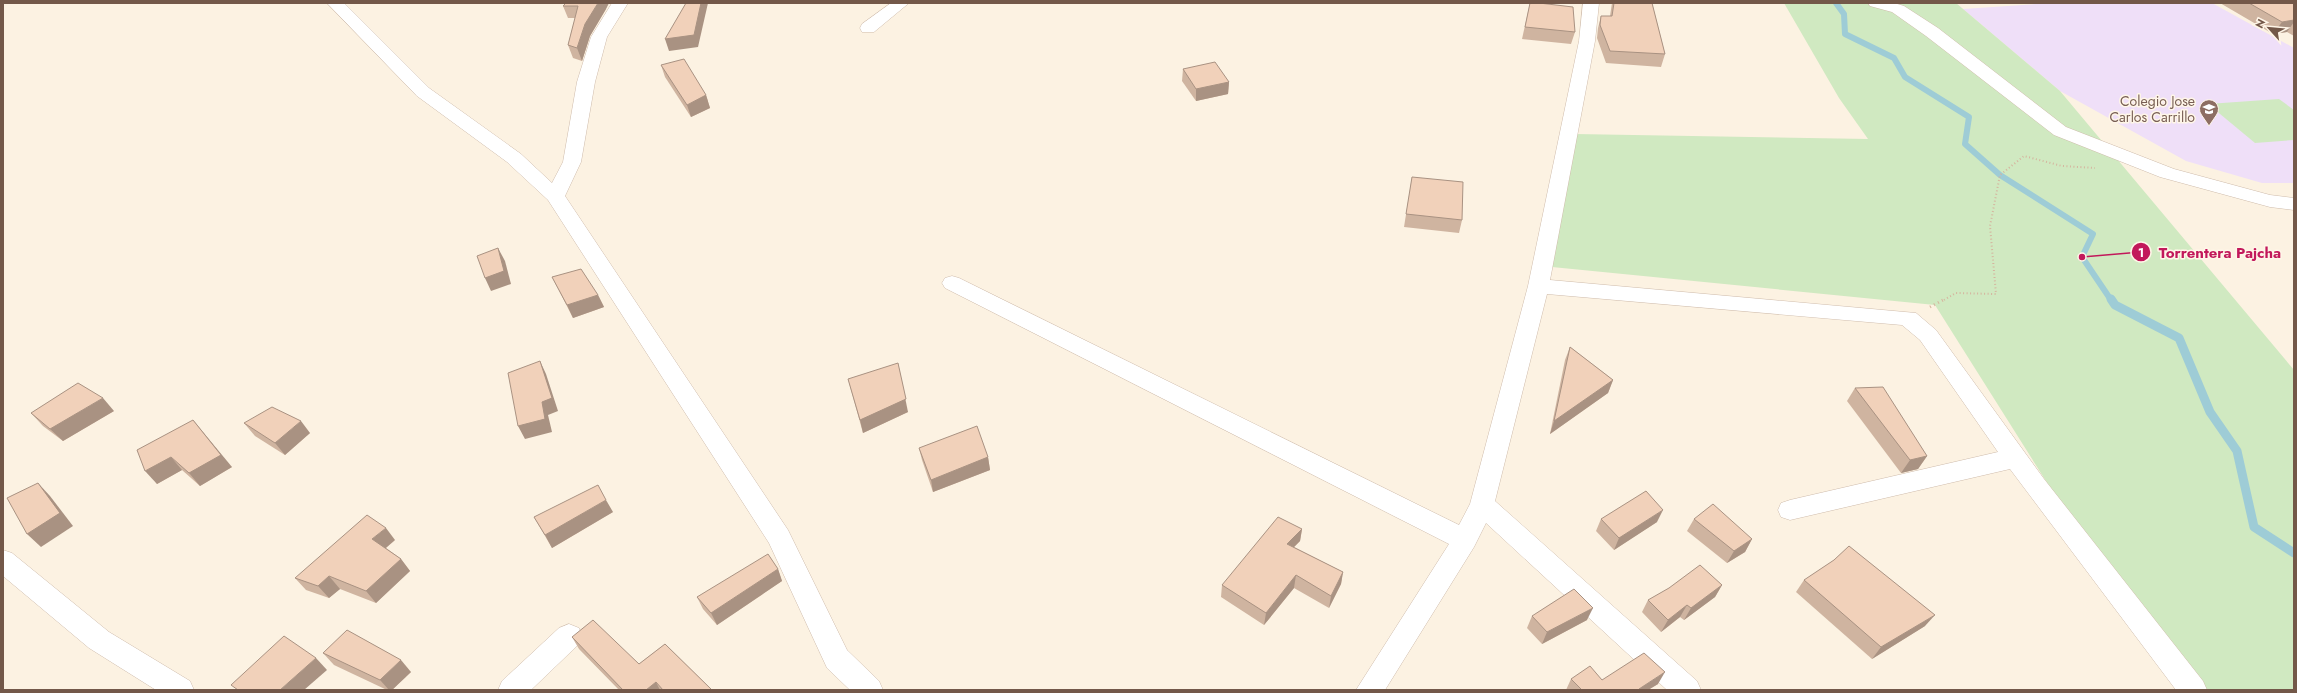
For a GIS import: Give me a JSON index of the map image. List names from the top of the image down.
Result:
{
  "places": {
    "school or university": ["Colegio Jose Carlos Carrillo"],
    "other": ["Torrentera Pajcha"]
  },
  "north": "top left"
}
